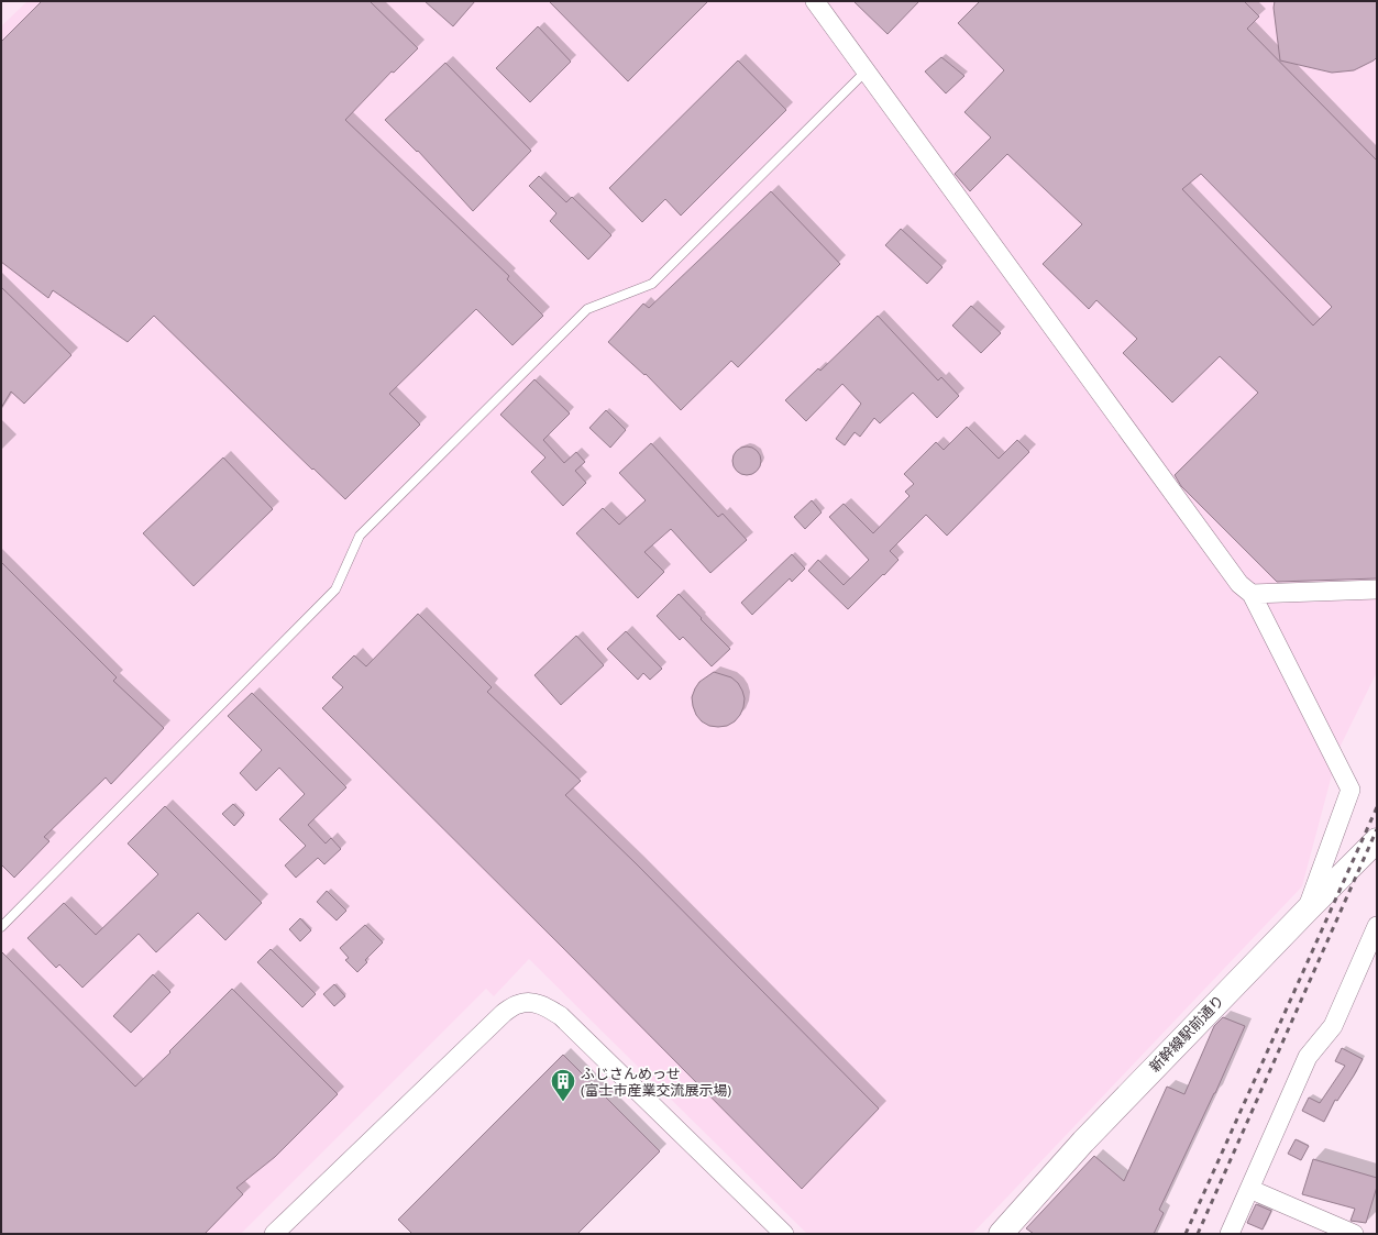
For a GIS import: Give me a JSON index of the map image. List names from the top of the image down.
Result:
{
  "streets": {
    "street": ["新幹線駅前通り"]
  },
  "places": {
    "building": ["ふじさんめっせ (富士市産業交流展示場)"]
  }
}
